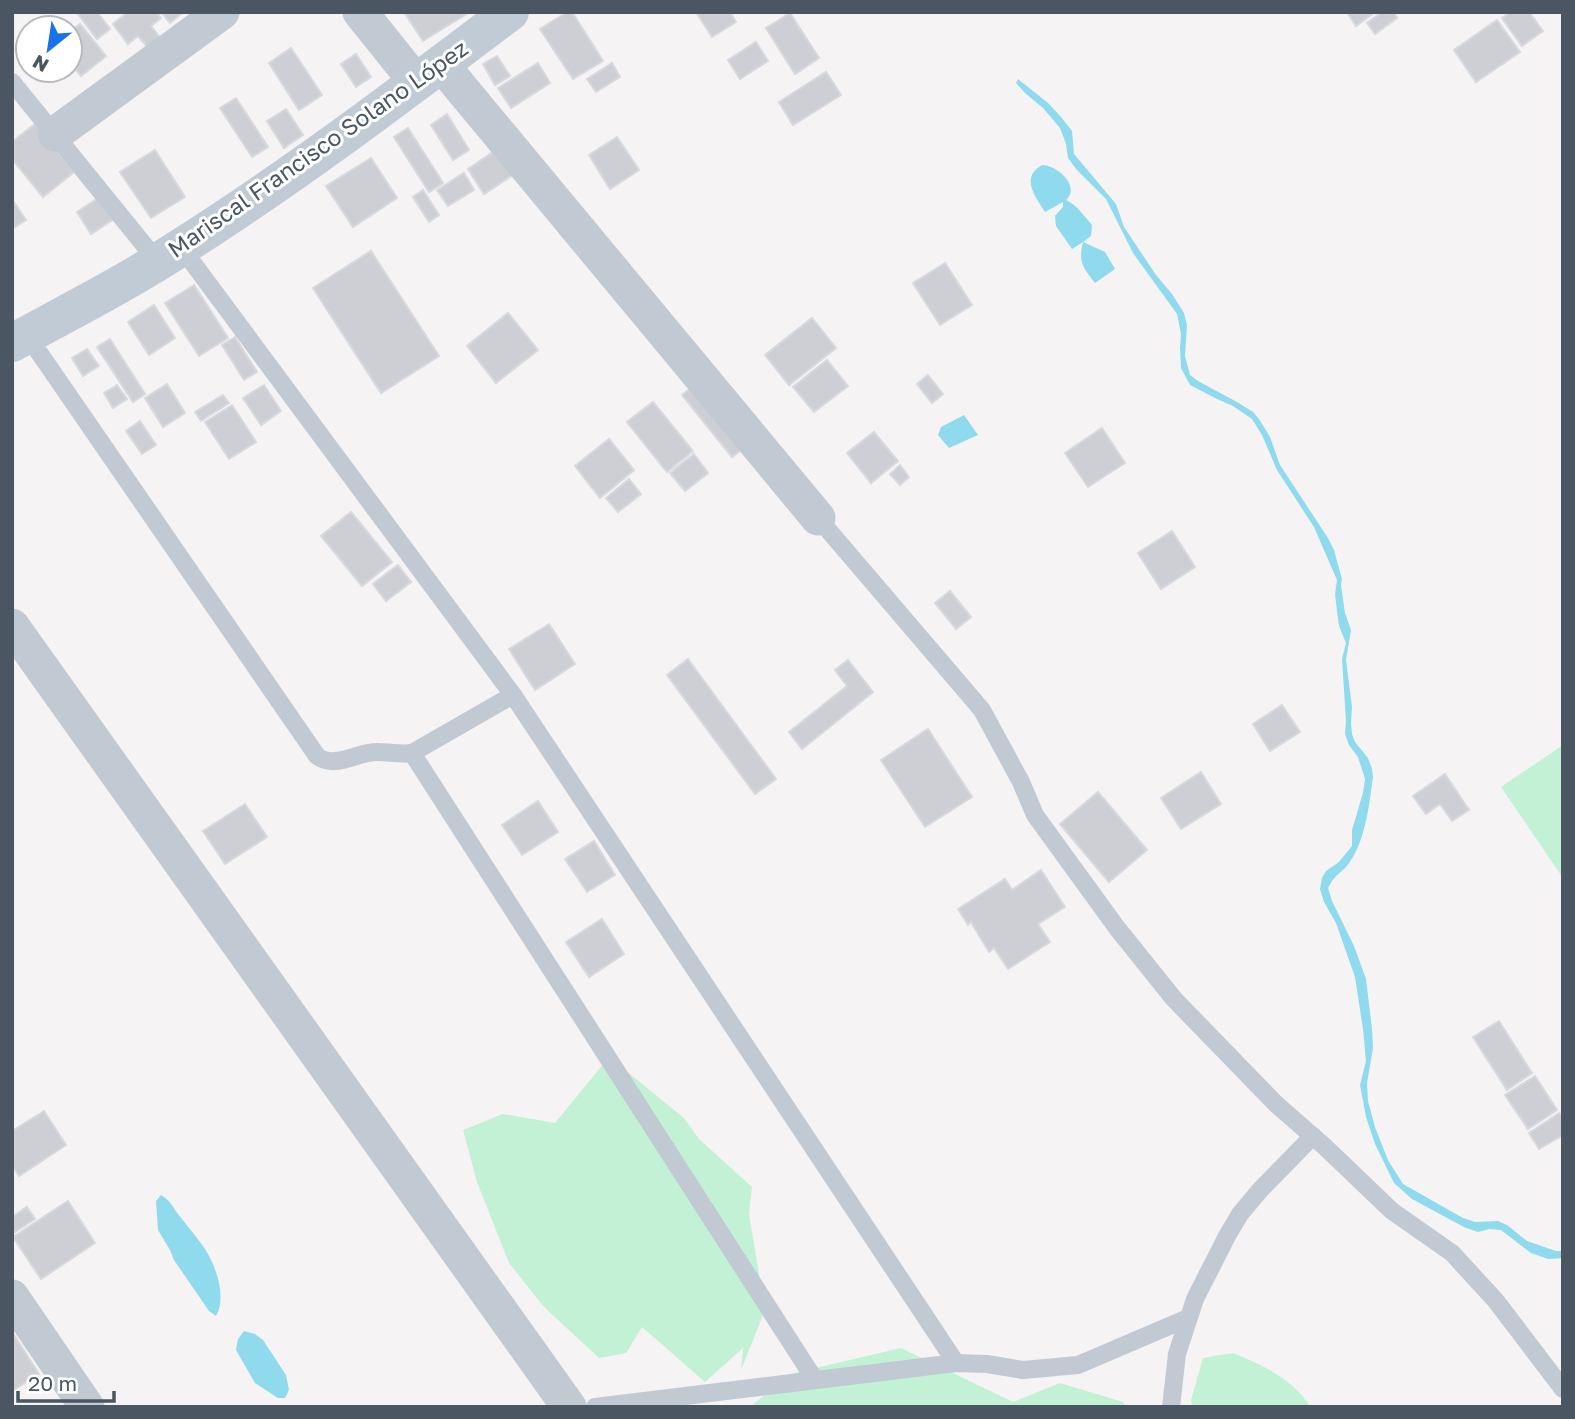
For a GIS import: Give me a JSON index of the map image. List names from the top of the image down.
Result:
{
  "streets": {
    "main road": ["Mariscal Francisco Solano López"]
  },
  "scale_bar": "20 m",
  "north": "bottom left"
}
